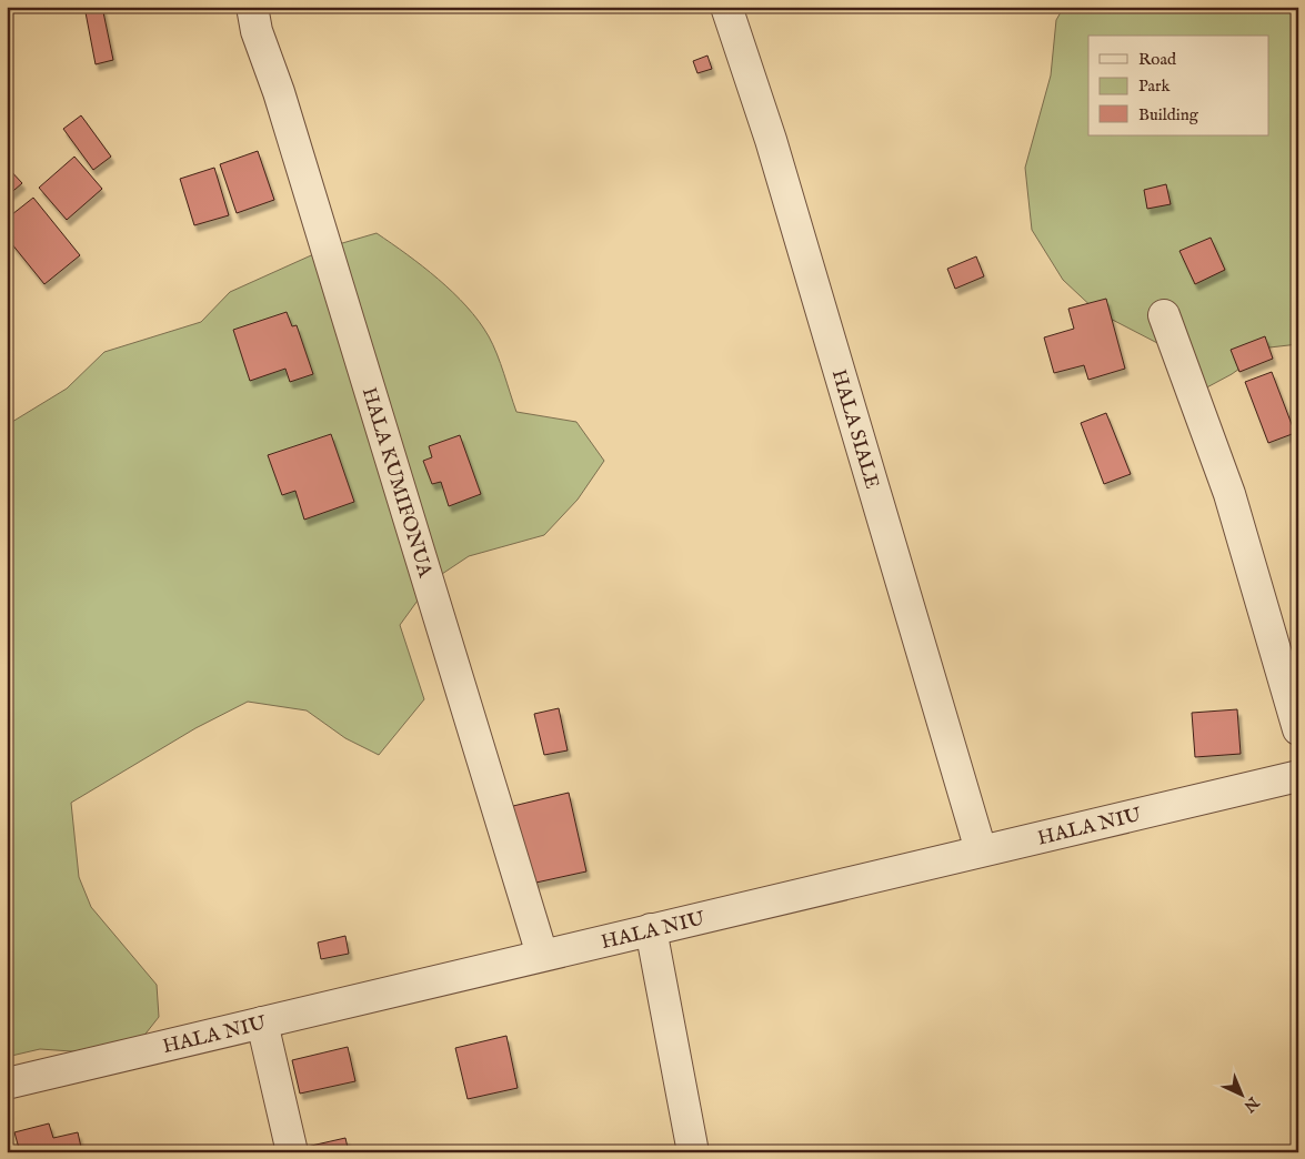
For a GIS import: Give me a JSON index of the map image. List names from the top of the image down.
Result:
{
  "streets": {
    "street": ["HALA SIALE", "HALA KUMIFONUA", "HALA NIU"]
  },
  "crossings": [
    ["HALA SIALE", "HALA NIU"],
    ["HALA KUMIFONUA", "HALA NIU"]
  ],
  "legend": ["Road", "Park", "Building"],
  "north": "bottom right"
}
